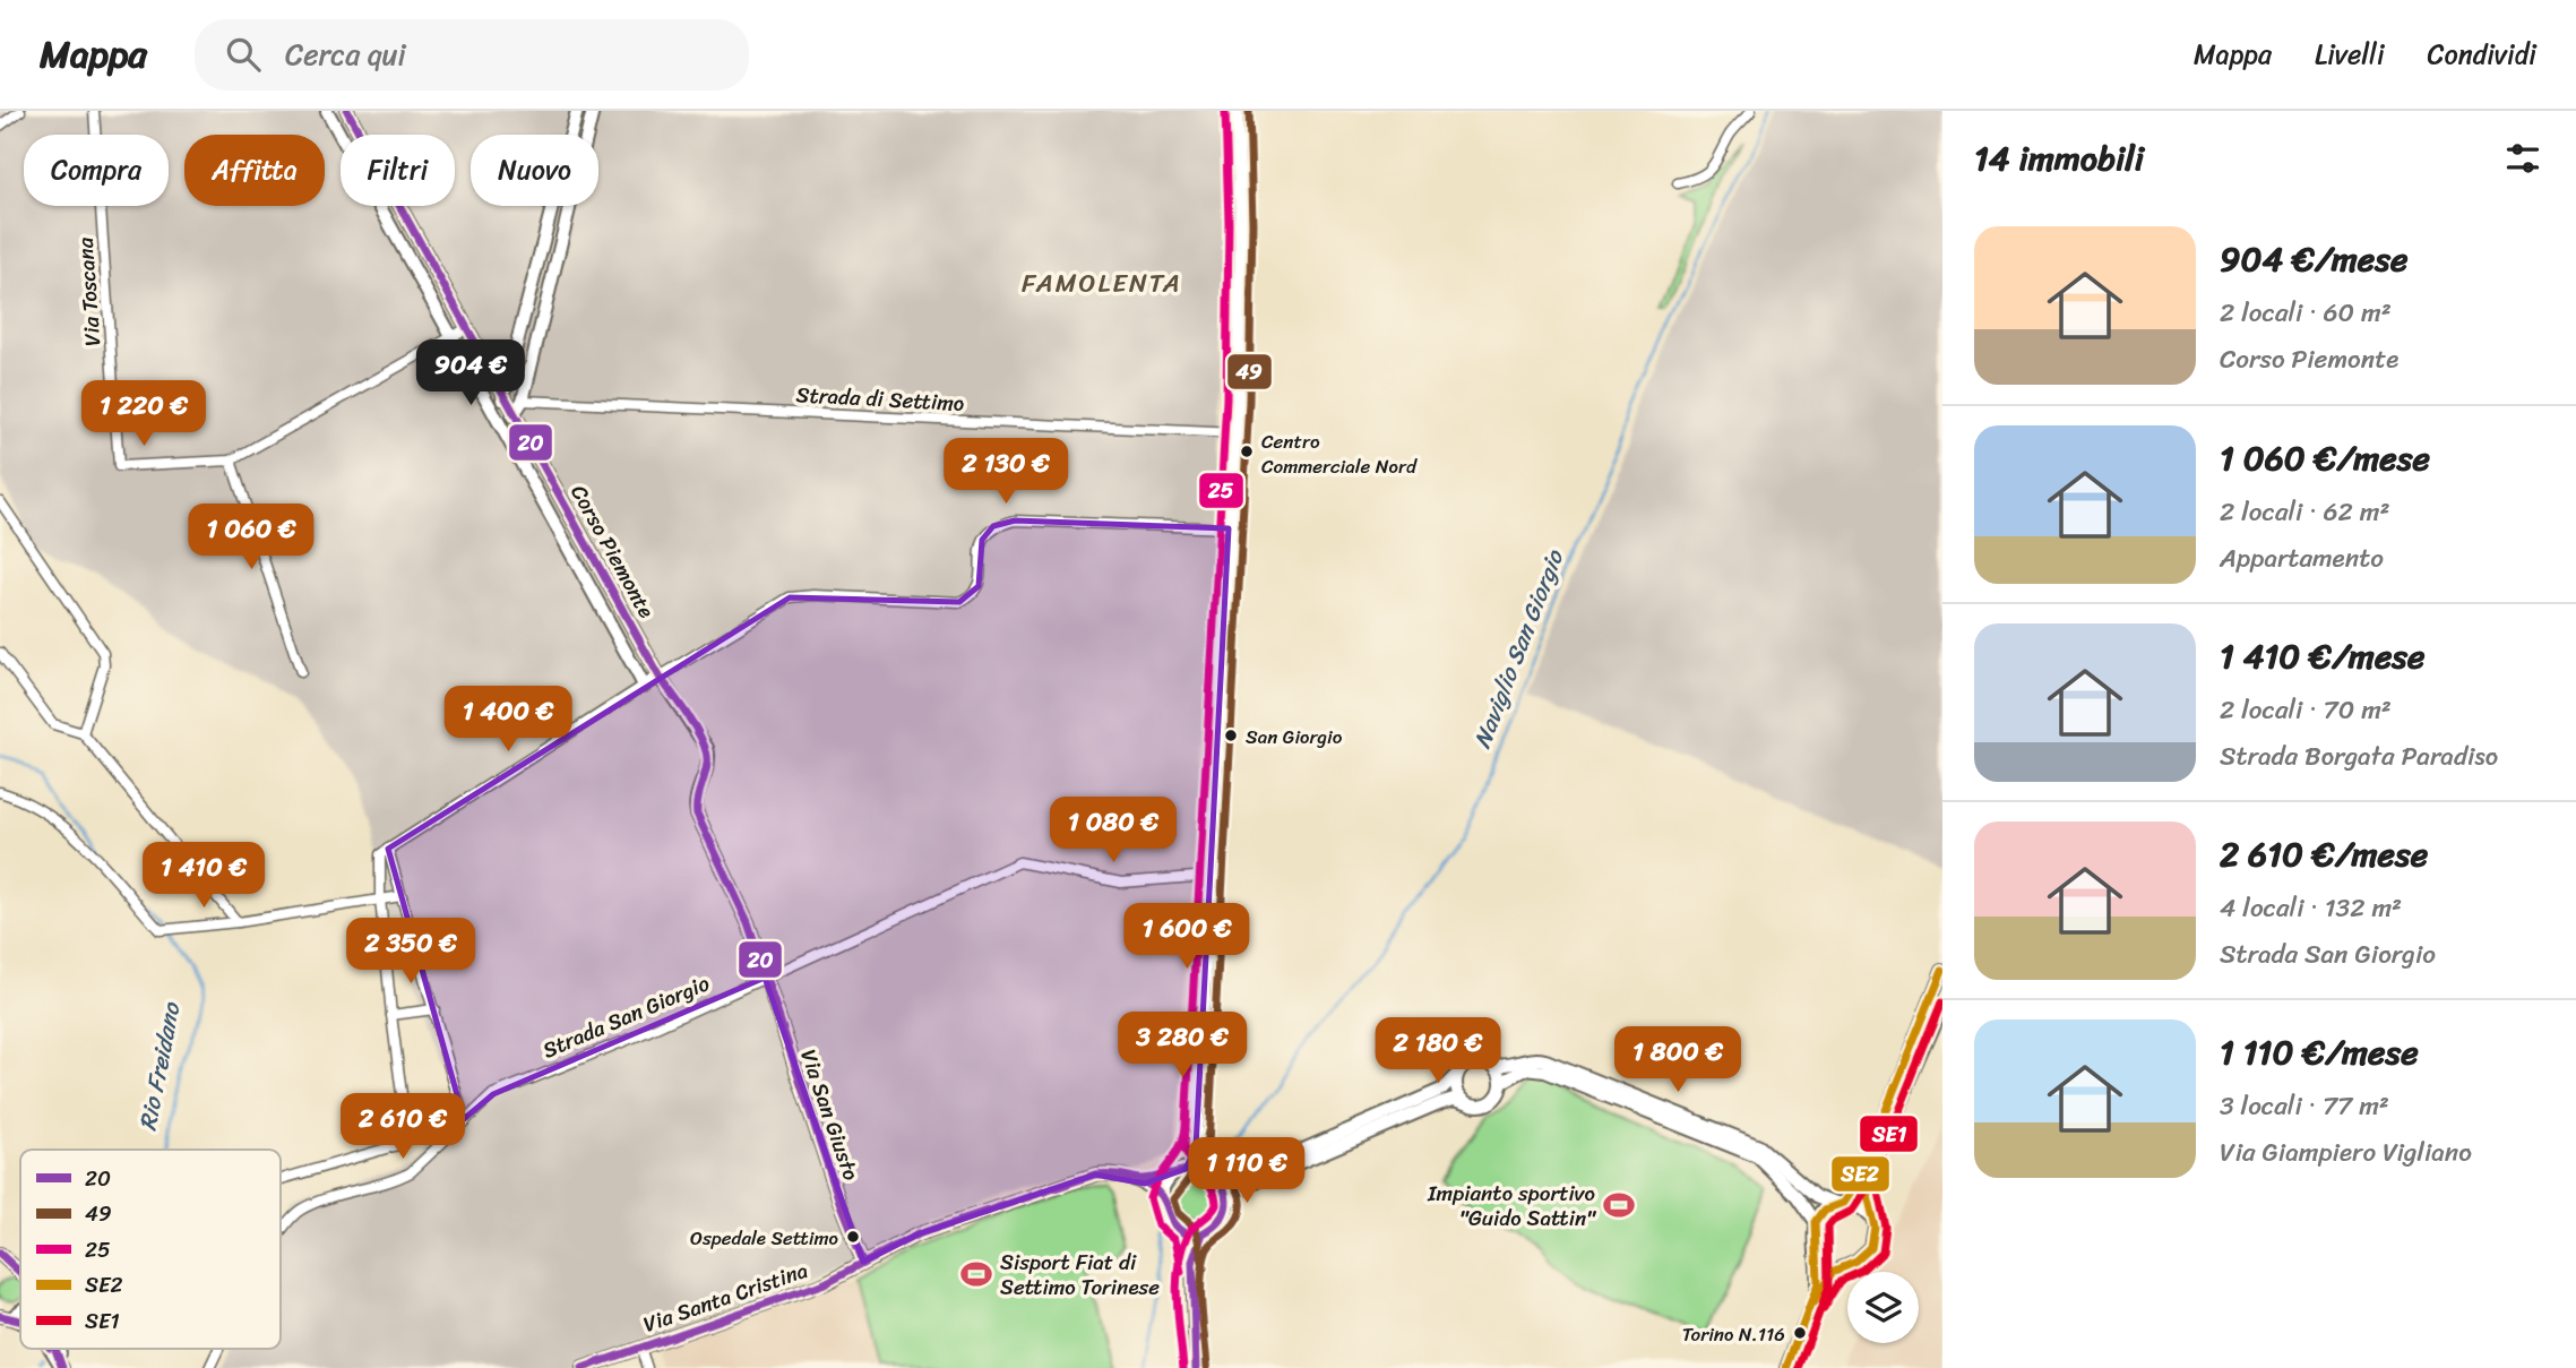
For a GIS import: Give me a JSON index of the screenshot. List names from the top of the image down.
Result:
{
  "streets": {
    "street": [
      "Via Toscana",
      "Strada di Settimo",
      "Corso Piemonte",
      "Strada San Giorgio",
      "Via San Giusto",
      "Via Santa Cristina"
    ]
  },
  "crossings": [
    ["Via Toscana", "Corso Piemonte"],
    ["Corso Piemonte", "Strada San Giorgio"],
    ["Corso Piemonte", "Via San Giusto"],
    ["Strada San Giorgio", "Via San Giusto"],
    ["Via San Giusto", "Via Santa Cristina"]
  ],
  "districts": ["FAMOLENTA"],
  "water": ["Naviglio San Giorgio", "Rio Freidano"],
  "places": {
    "other": [
      "Centro Commerciale Nord",
      "San Giorgio",
      "Ospedale Settimo",
      "Torino N.116"
    ],
    "sports": ["Impianto sportivo \"Guido Sattin\"", "Sisport Fiat di Settimo Torinese"]
  },
  "lines": [
    "transit line 20",
    "transit line 49",
    "transit line 25",
    "transit line SE2",
    "transit line SE1"
  ],
  "legend": [
    "20",
    "49",
    "25",
    "SE2",
    "SE1"
  ],
  "page": {
    "header": "Mappa",
    "search": "Cerca qui",
    "nav": ["Mappa", "Livelli", "Condividi"],
    "heading": "14 immobili",
    "chip": [
      "Compra",
      "Affitta",
      "Filtri",
      "Nuovo"
    ],
    "list": [
      {
        "name": "904 €/mese",
        "note": "2 locali · 60 m² · Corso Piemonte"
      },
      {
        "name": "1 060 €/mese",
        "note": "2 locali · 62 m² · Appartamento"
      },
      {
        "name": "1 410 €/mese",
        "note": "2 locali · 70 m² · Strada Borgata Paradiso"
      },
      {
        "name": "2 610 €/mese",
        "note": "4 locali · 132 m² · Strada San Giorgio"
      },
      {
        "name": "1 110 €/mese",
        "note": "3 locali · 77 m² · Via Giampiero Vigliano"
      }
    ],
    "price": [
      "904 €",
      "1 220 €",
      "2 130 €",
      "1 060 €",
      "1 400 €",
      "1 080 €",
      "1 410 €",
      "1 600 €",
      "2 350 €",
      "3 280 €",
      "2 180 €",
      "1 800 €",
      "2 610 €",
      "1 110 €"
    ]
  }
}
